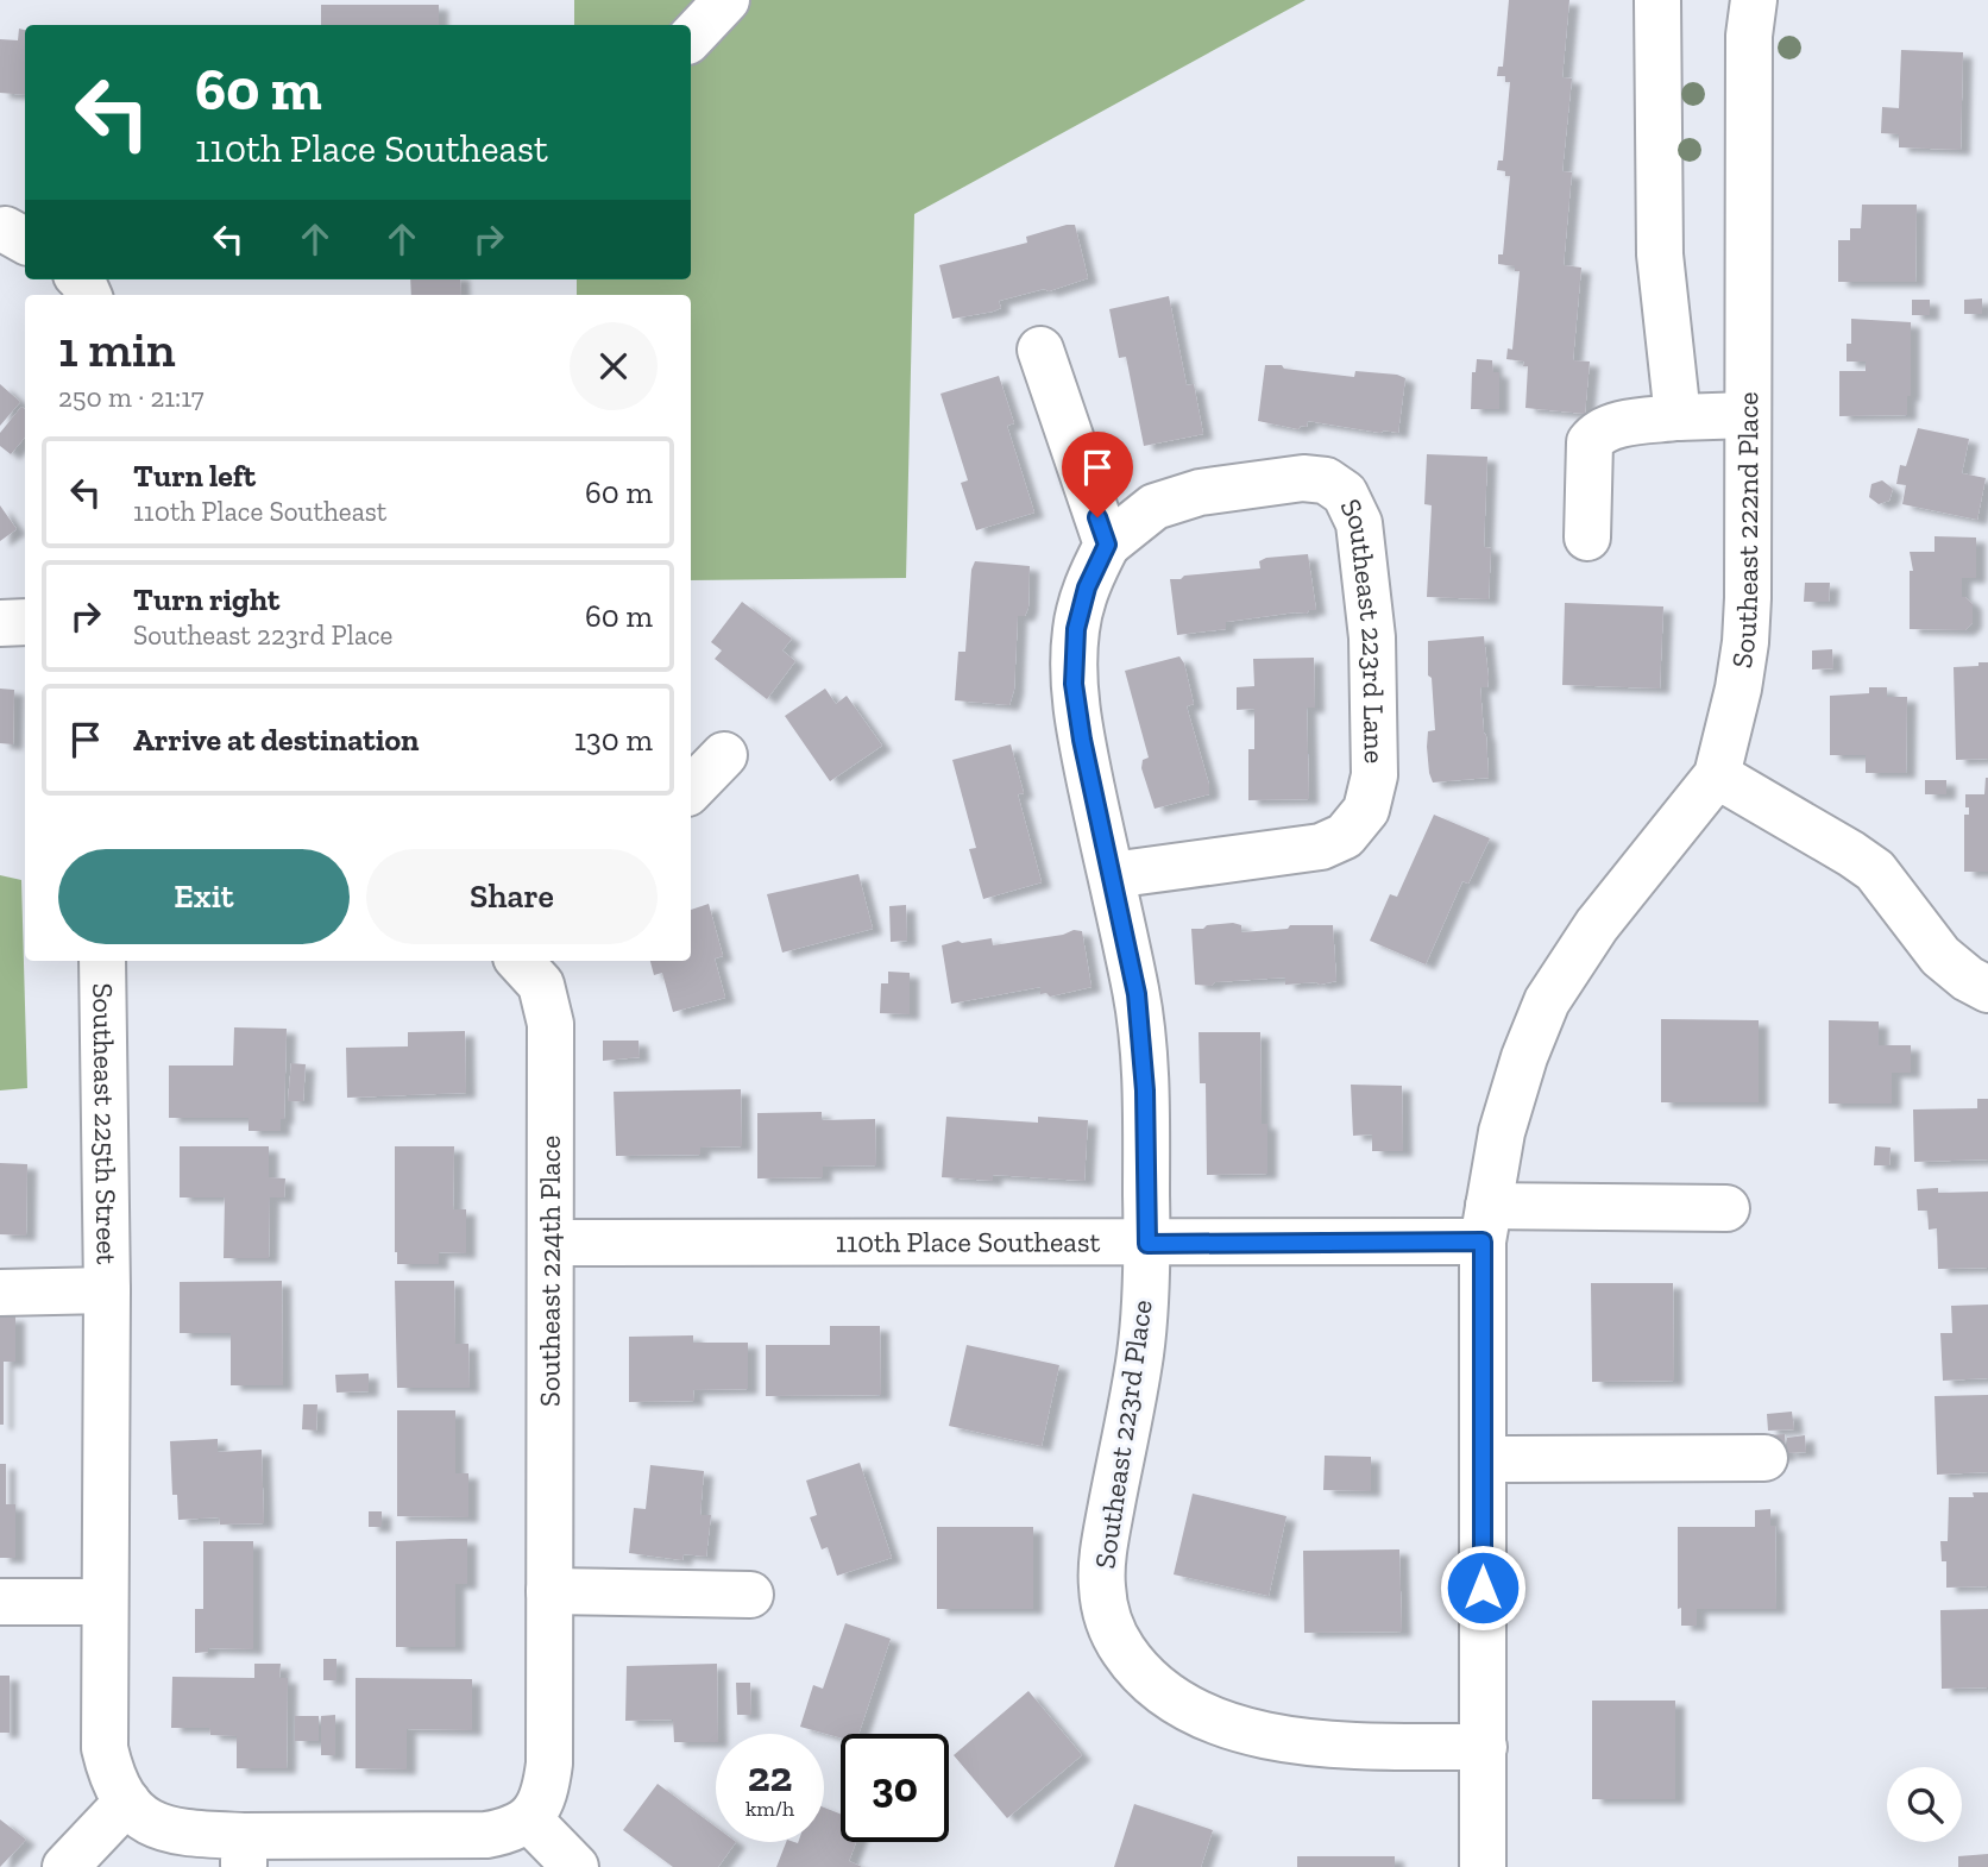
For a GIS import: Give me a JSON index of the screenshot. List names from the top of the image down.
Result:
{
  "streets": {
    "street": [
      "Southeast 222nd Place",
      "Southeast 223rd Lane",
      "Southeast 225th Street",
      "110th Place Southeast",
      "Southeast 224th Place",
      "Southeast 223rd Place"
    ]
  },
  "crossings": [
    ["Southeast 222nd Place", "110th Place Southeast"],
    ["Southeast 222nd Place", "Southeast 223rd Place"],
    ["Southeast 223rd Lane", "Southeast 223rd Place"],
    ["Southeast 225th Street", "Southeast 224th Place"],
    ["110th Place Southeast", "Southeast 224th Place"],
    ["110th Place Southeast", "Southeast 223rd Place"]
  ],
  "page": {
    "turn": ["60 m", "110th Place Southeast"],
    "heading": ["1 min", "250 m · 21:17"],
    "list": [
      {
        "name": "Turn left",
        "note": "110th Place Southeast",
        "value": "60 m"
      },
      {
        "name": "Turn right",
        "note": "Southeast 223rd Place",
        "value": "60 m"
      },
      {
        "name": "Arrive at destination",
        "value": "130 m"
      }
    ],
    "buttons": ["Exit", "Share"],
    "speed": "22 km/h",
    "limit": "30"
  }
}
